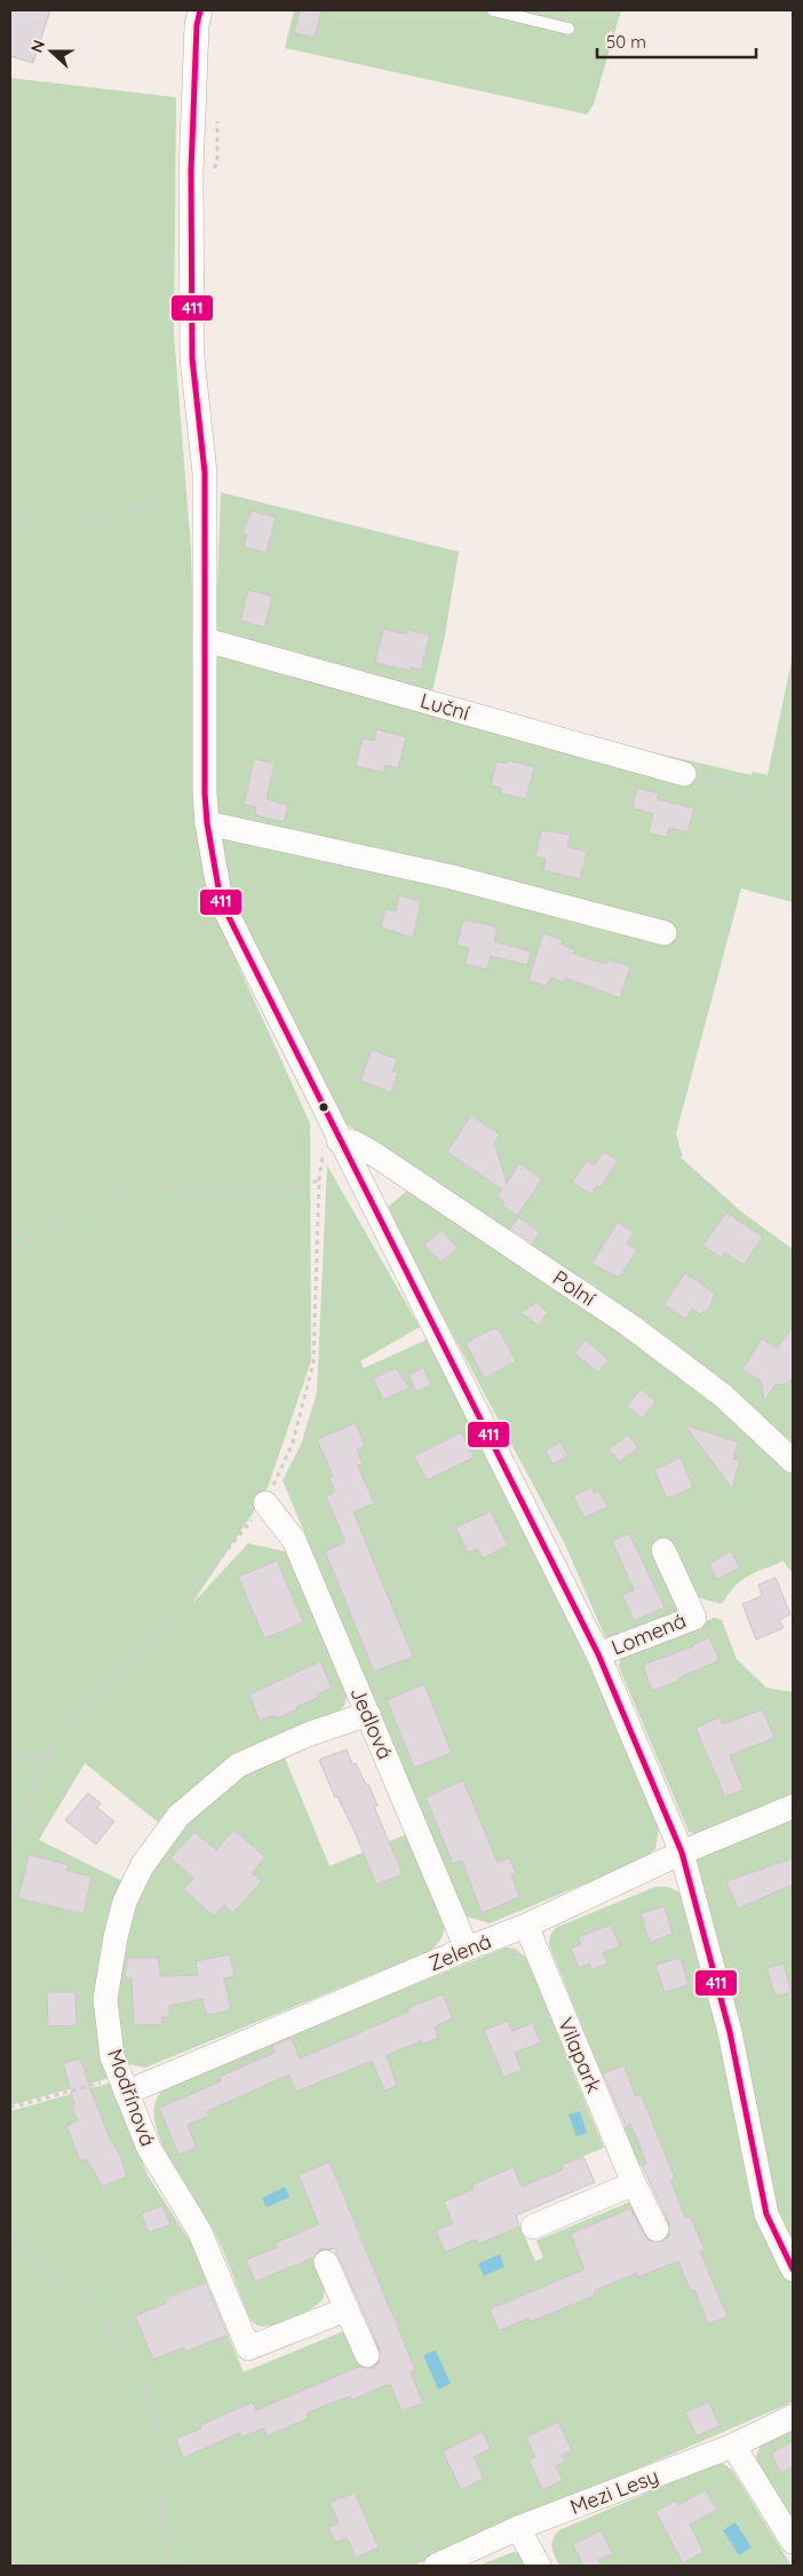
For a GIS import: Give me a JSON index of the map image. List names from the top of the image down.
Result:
{
  "streets": {
    "street": [
      "Luční",
      "Polní",
      "Lomená",
      "Jedlová",
      "Zelená",
      "Vilapark",
      "Modřínová",
      "Mezi Lesy"
    ]
  },
  "crossings": [
    ["Jedlová", "Zelená"],
    ["Jedlová", "Modřínová"],
    ["Zelená", "Vilapark"],
    ["Zelená", "Modřínová"]
  ],
  "lines": ["transit line 411"],
  "scale_bar": "50 m",
  "north": "left"
}
